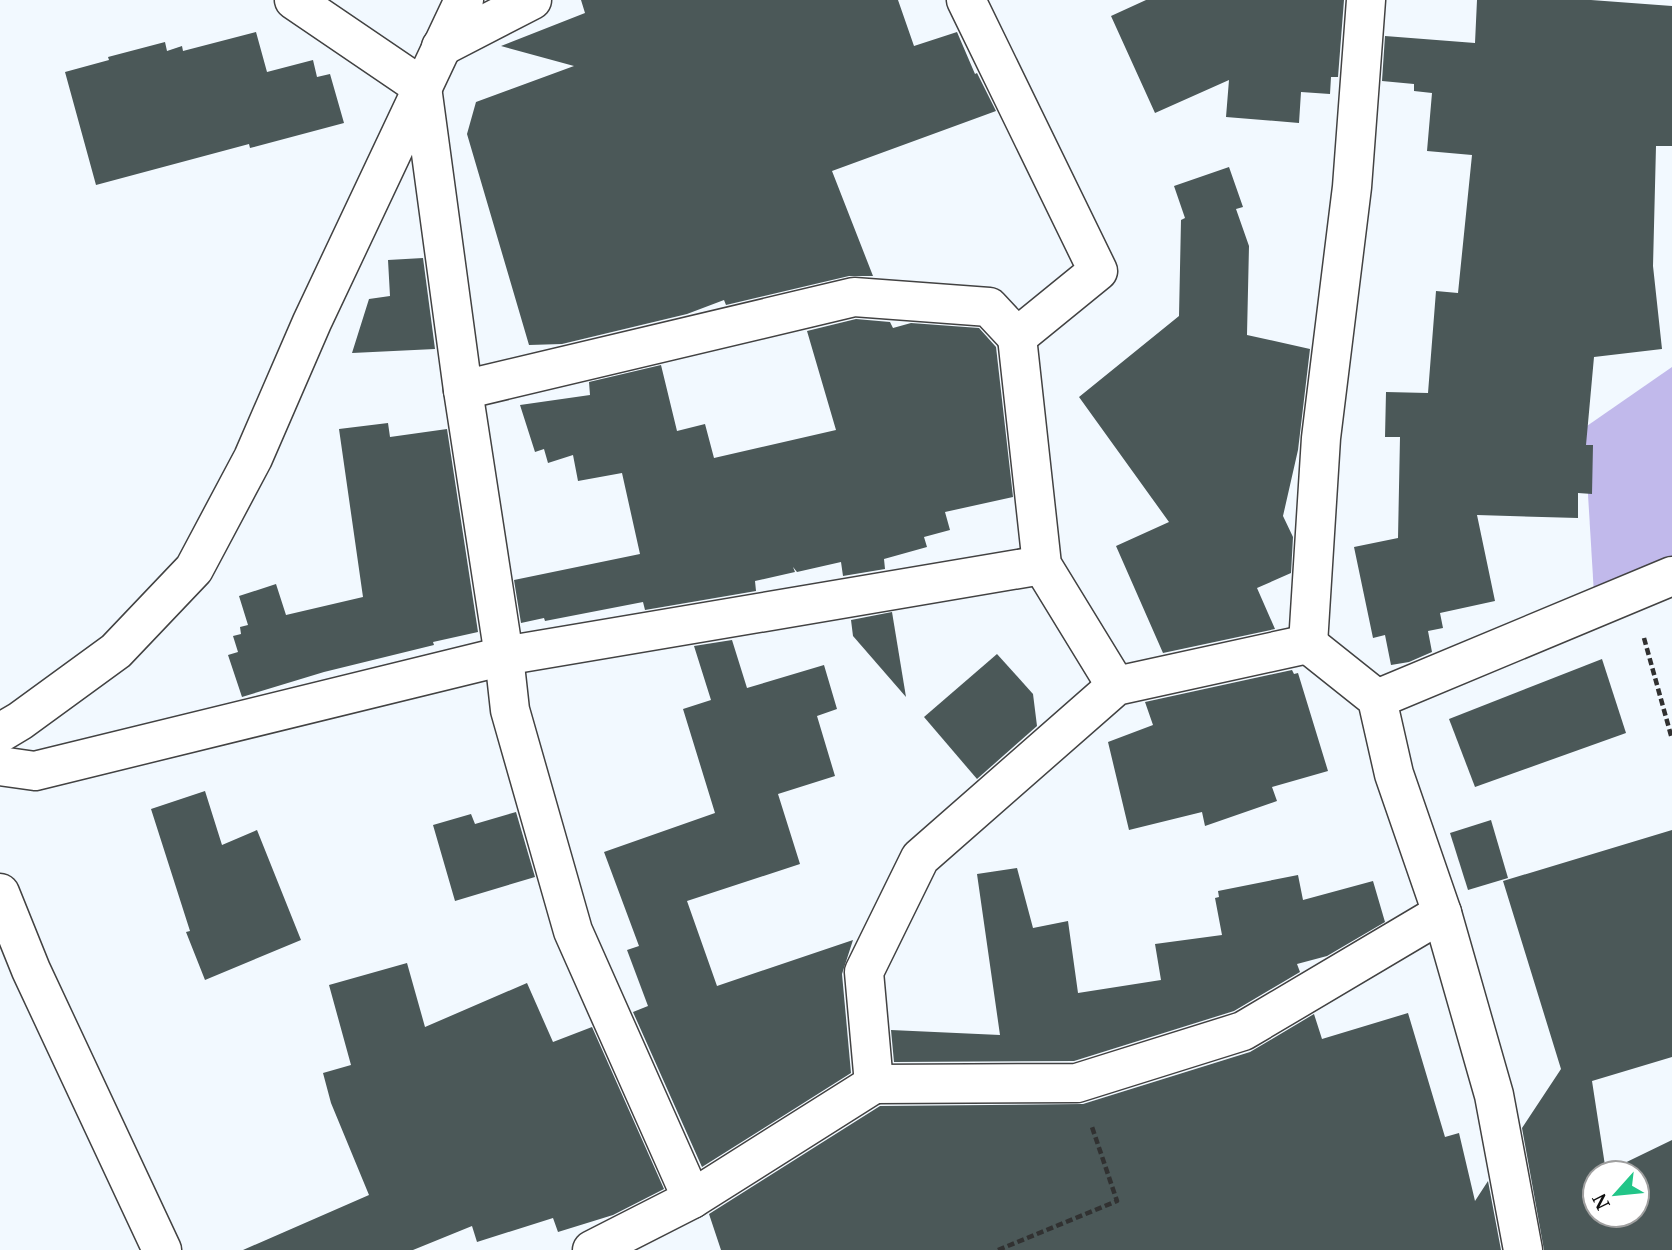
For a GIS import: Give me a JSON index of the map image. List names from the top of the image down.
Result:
{
  "north": "bottom left"
}
